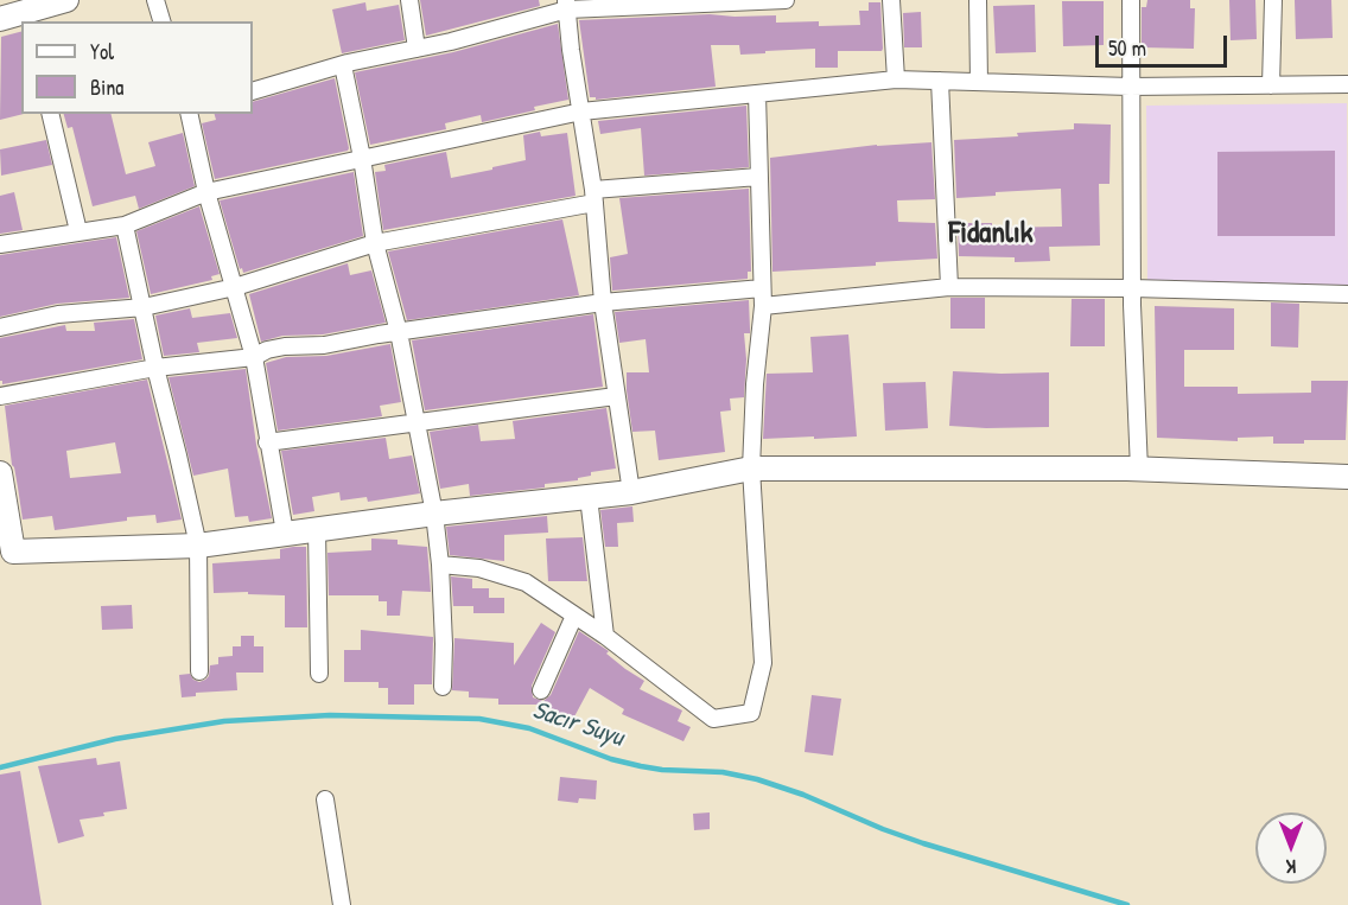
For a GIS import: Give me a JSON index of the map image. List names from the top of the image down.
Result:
{
  "districts": ["Fidanlık"],
  "water": ["Sacır Suyu"],
  "legend": ["Yol", "Bina"],
  "scale_bar": "50 m",
  "north": "bottom"
}
